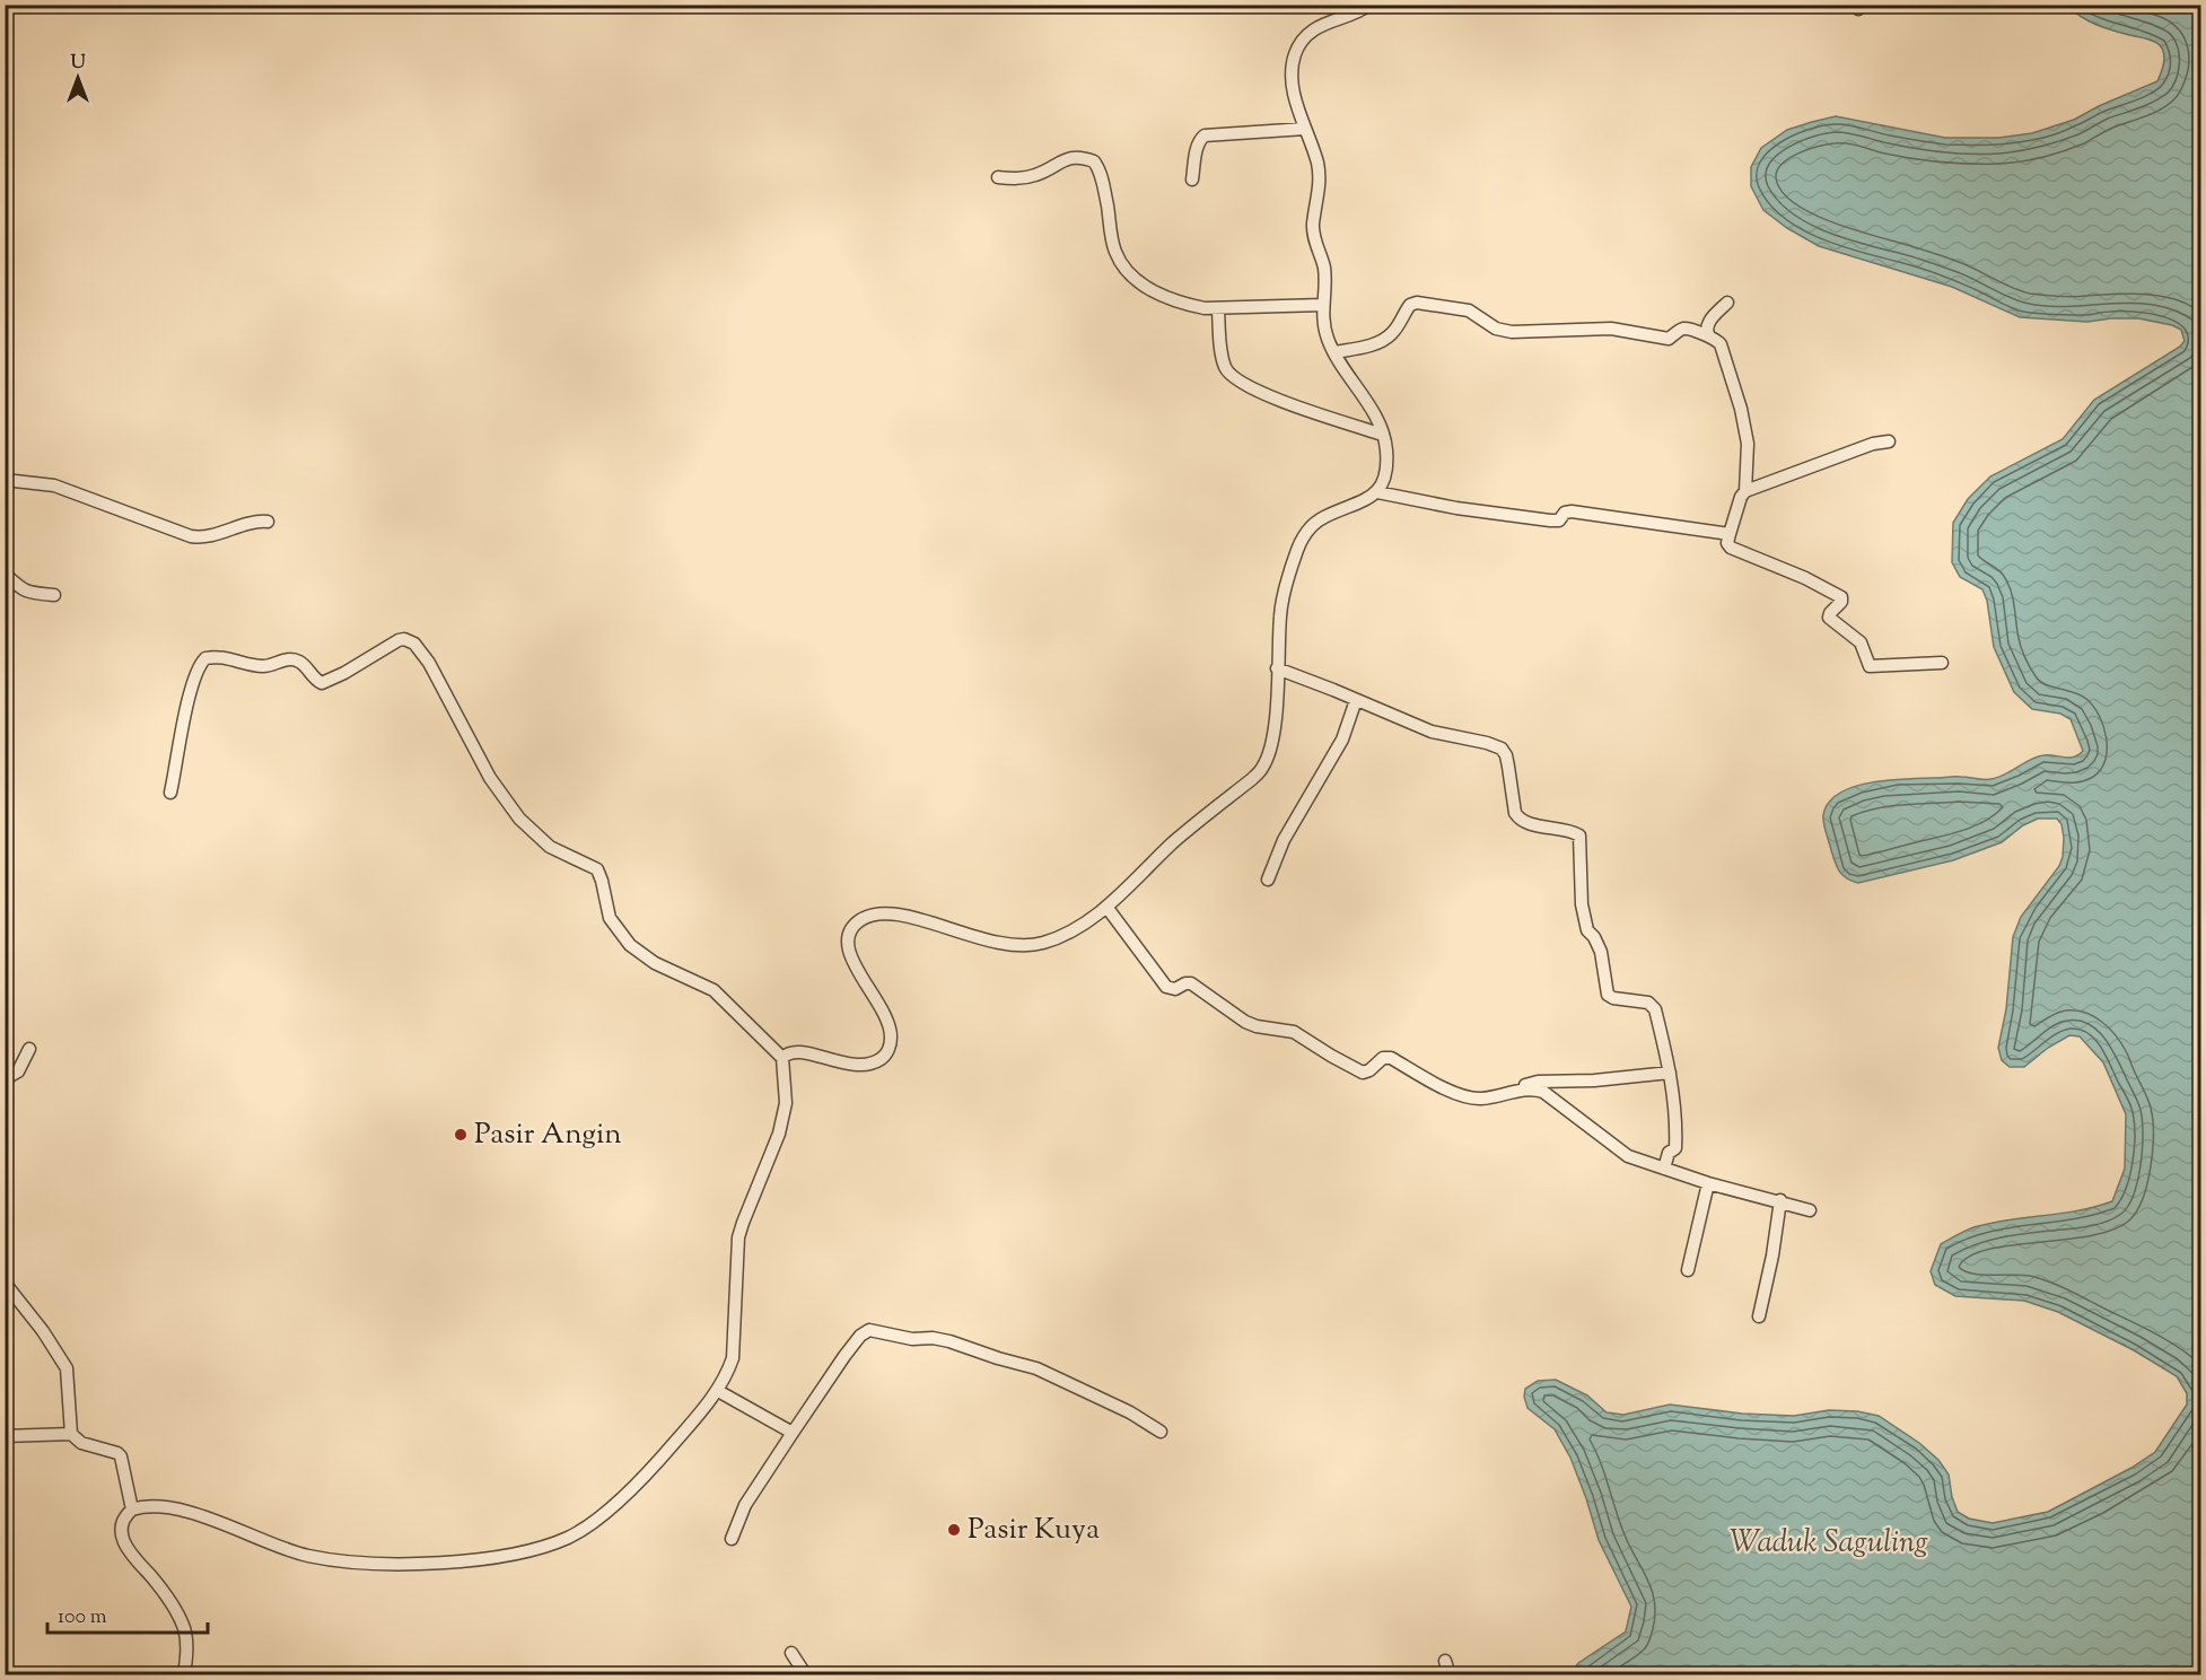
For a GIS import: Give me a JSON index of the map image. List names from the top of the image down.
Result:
{
  "water": ["Waduk Saguling"],
  "places": ["Pasir Angin", "Pasir Kuya"],
  "scale_bar": "100 m",
  "north": "top"
}
